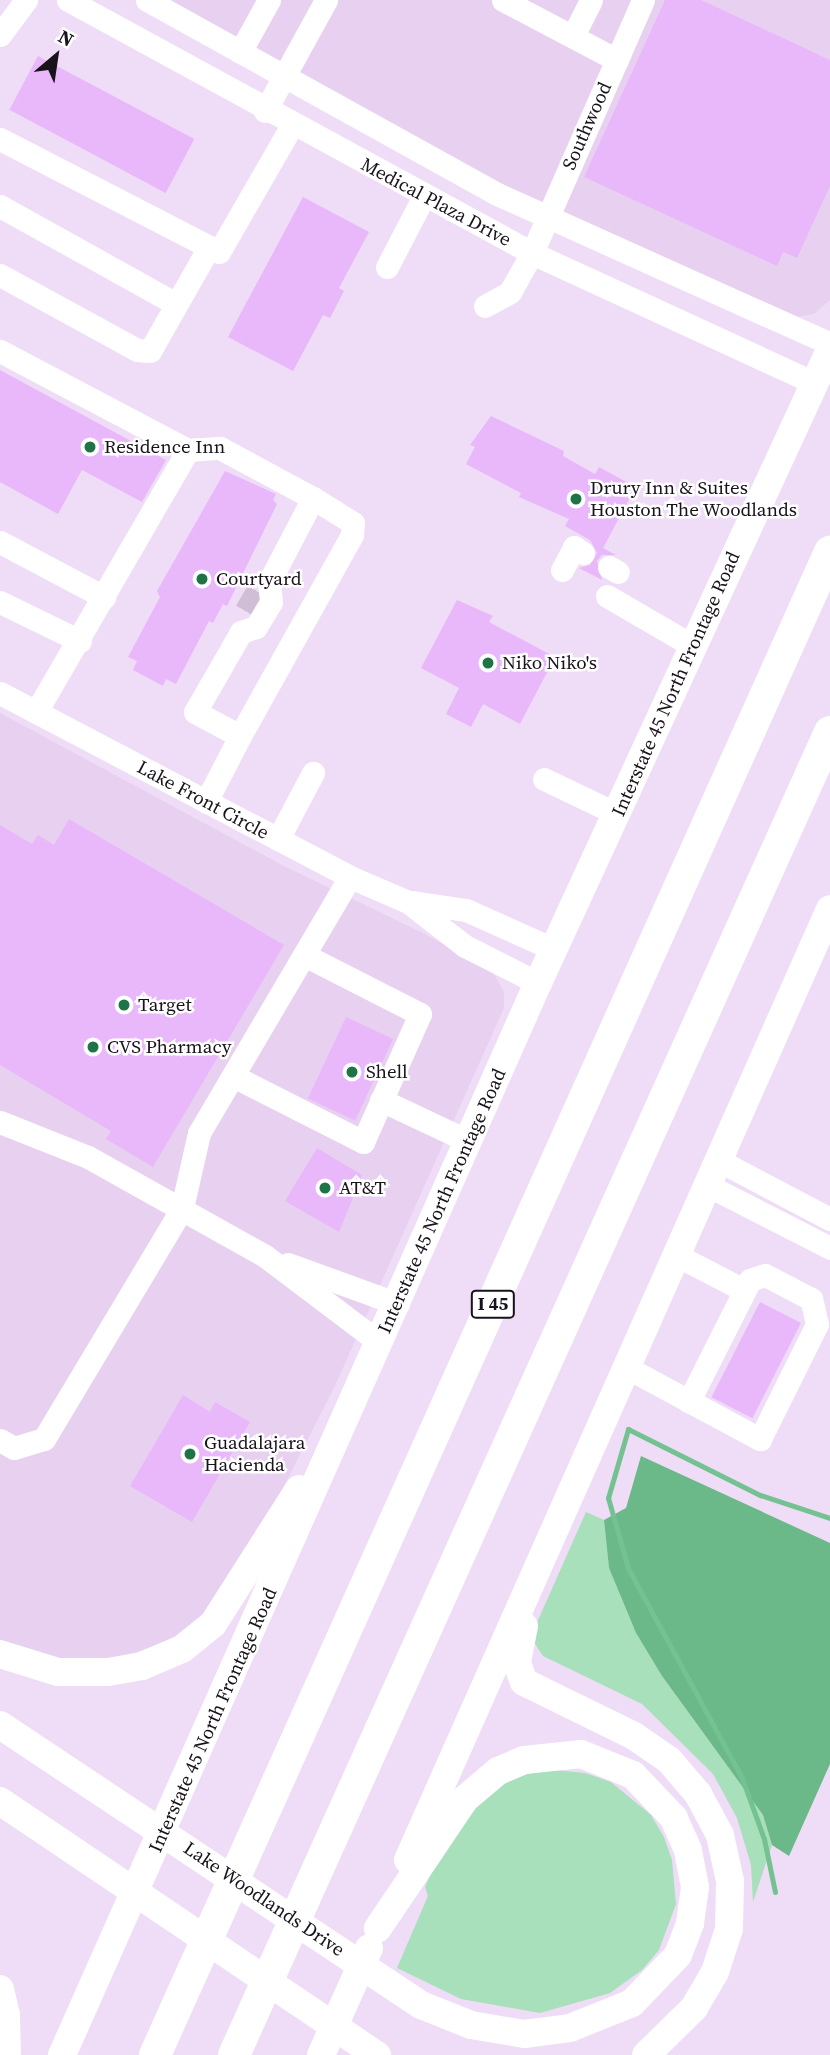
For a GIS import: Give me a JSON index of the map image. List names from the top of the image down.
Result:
{
  "streets": {
    "highway": ["I 45"],
    "main road": ["Interstate 45 North Frontage Road", "Lake Woodlands Drive"],
    "street": ["Southwood", "Medical Plaza Drive", "Lake Front Circle"]
  },
  "crossings": [
    ["Southwood", "Medical Plaza Drive"],
    ["Medical Plaza Drive", "Interstate 45 North Frontage Road"],
    ["Interstate 45 North Frontage Road", "Lake Front Circle"]
  ],
  "places": [
    "Residence Inn",
    "Drury Inn & Suites Houston The Woodlands",
    "Courtyard",
    "Niko Niko's",
    "Target",
    "CVS Pharmacy",
    "Shell",
    "AT&T",
    "Guadalajara Hacienda"
  ],
  "north": "top right"
}
